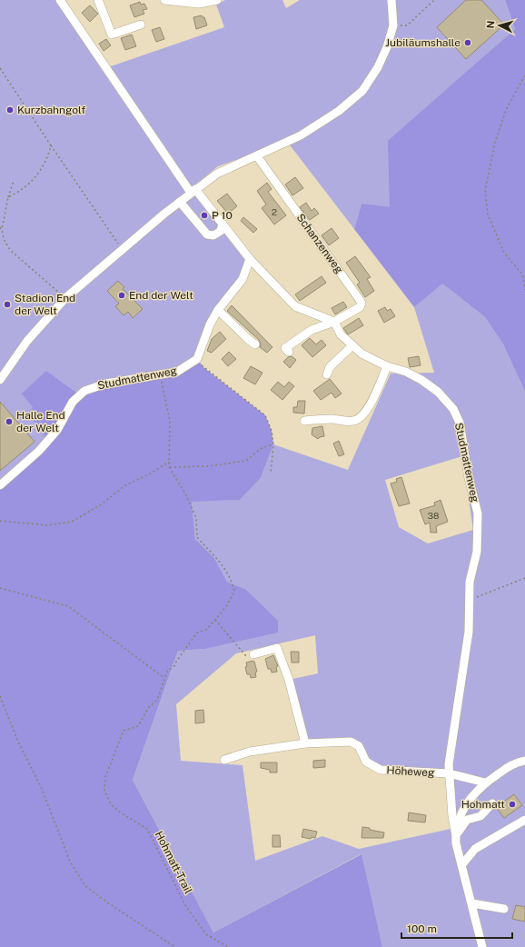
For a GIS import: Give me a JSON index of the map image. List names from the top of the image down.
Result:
{
  "streets": {
    "street": ["Schanzenweg", "Studmattenweg", "Höheweg"],
    "path": ["Hohmatt-Trail"]
  },
  "crossings": [
    ["Schanzenweg", "Studmattenweg"],
    ["Studmattenweg", "Höheweg"]
  ],
  "places": [
    "Jubiläumshalle",
    "Kurzbahngolf",
    "P 10",
    "End der Welt",
    "Stadion End der Welt",
    "Halle End der Welt",
    "Hohmatt"
  ],
  "house_numbers": ["2", "38"],
  "scale_bar": "100 m",
  "north": "left"
}
